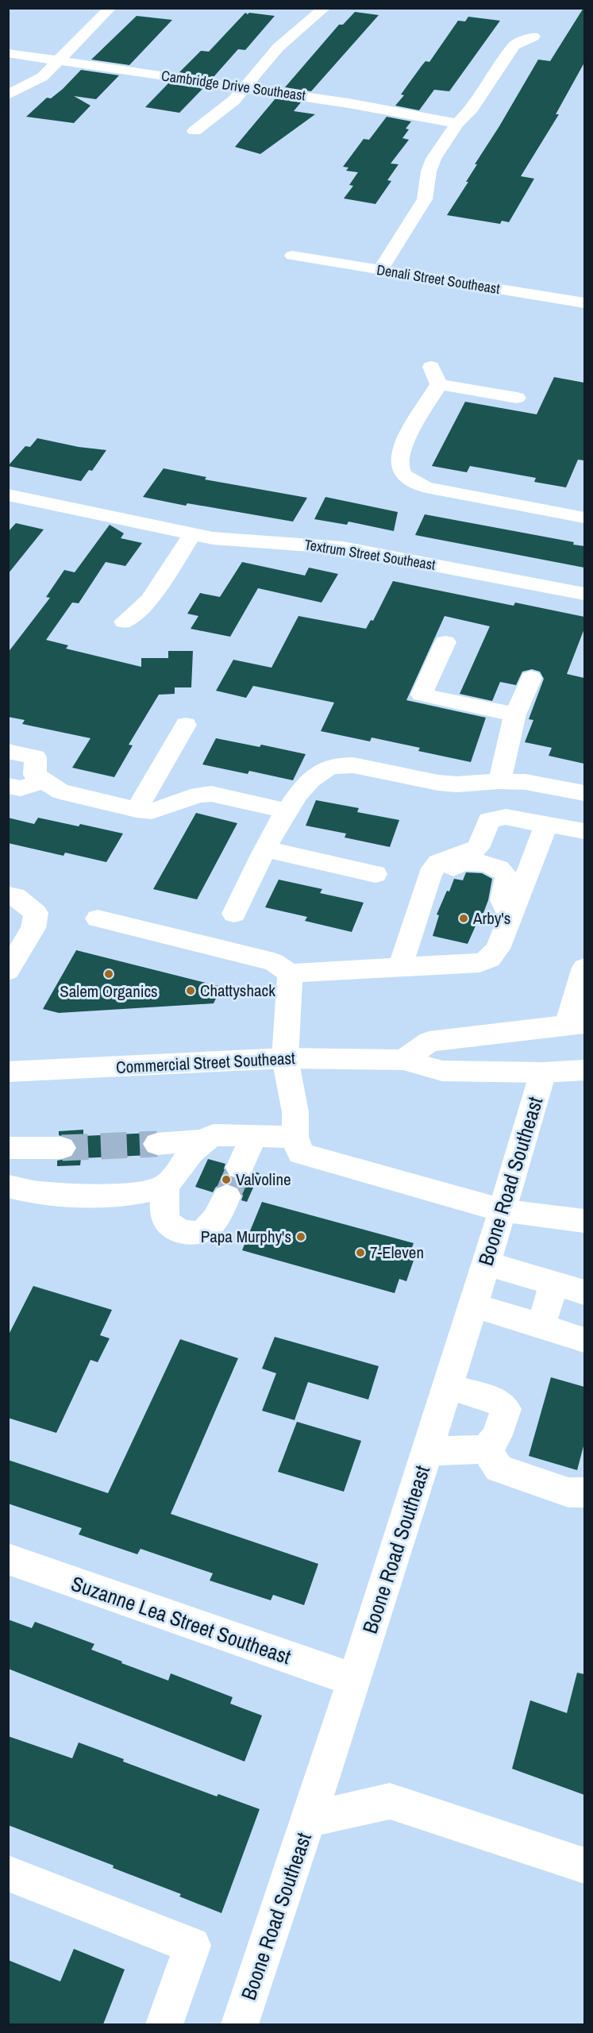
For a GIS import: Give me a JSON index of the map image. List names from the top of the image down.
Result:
{
  "streets": {
    "street": [
      "Cambridge Drive Southeast",
      "Denali Street Southeast",
      "Textrum Street Southeast",
      "Commercial Street Southeast",
      "Boone Road Southeast",
      "Suzanne Lea Street Southeast"
    ]
  },
  "crossings": [
    ["Commercial Street Southeast", "Boone Road Southeast"],
    ["Boone Road Southeast", "Suzanne Lea Street Southeast"]
  ],
  "places": [
    "Arby's",
    "Salem Organics",
    "Chattyshack",
    "Valvoline",
    "Papa Murphy's",
    "7-Eleven"
  ]
}
